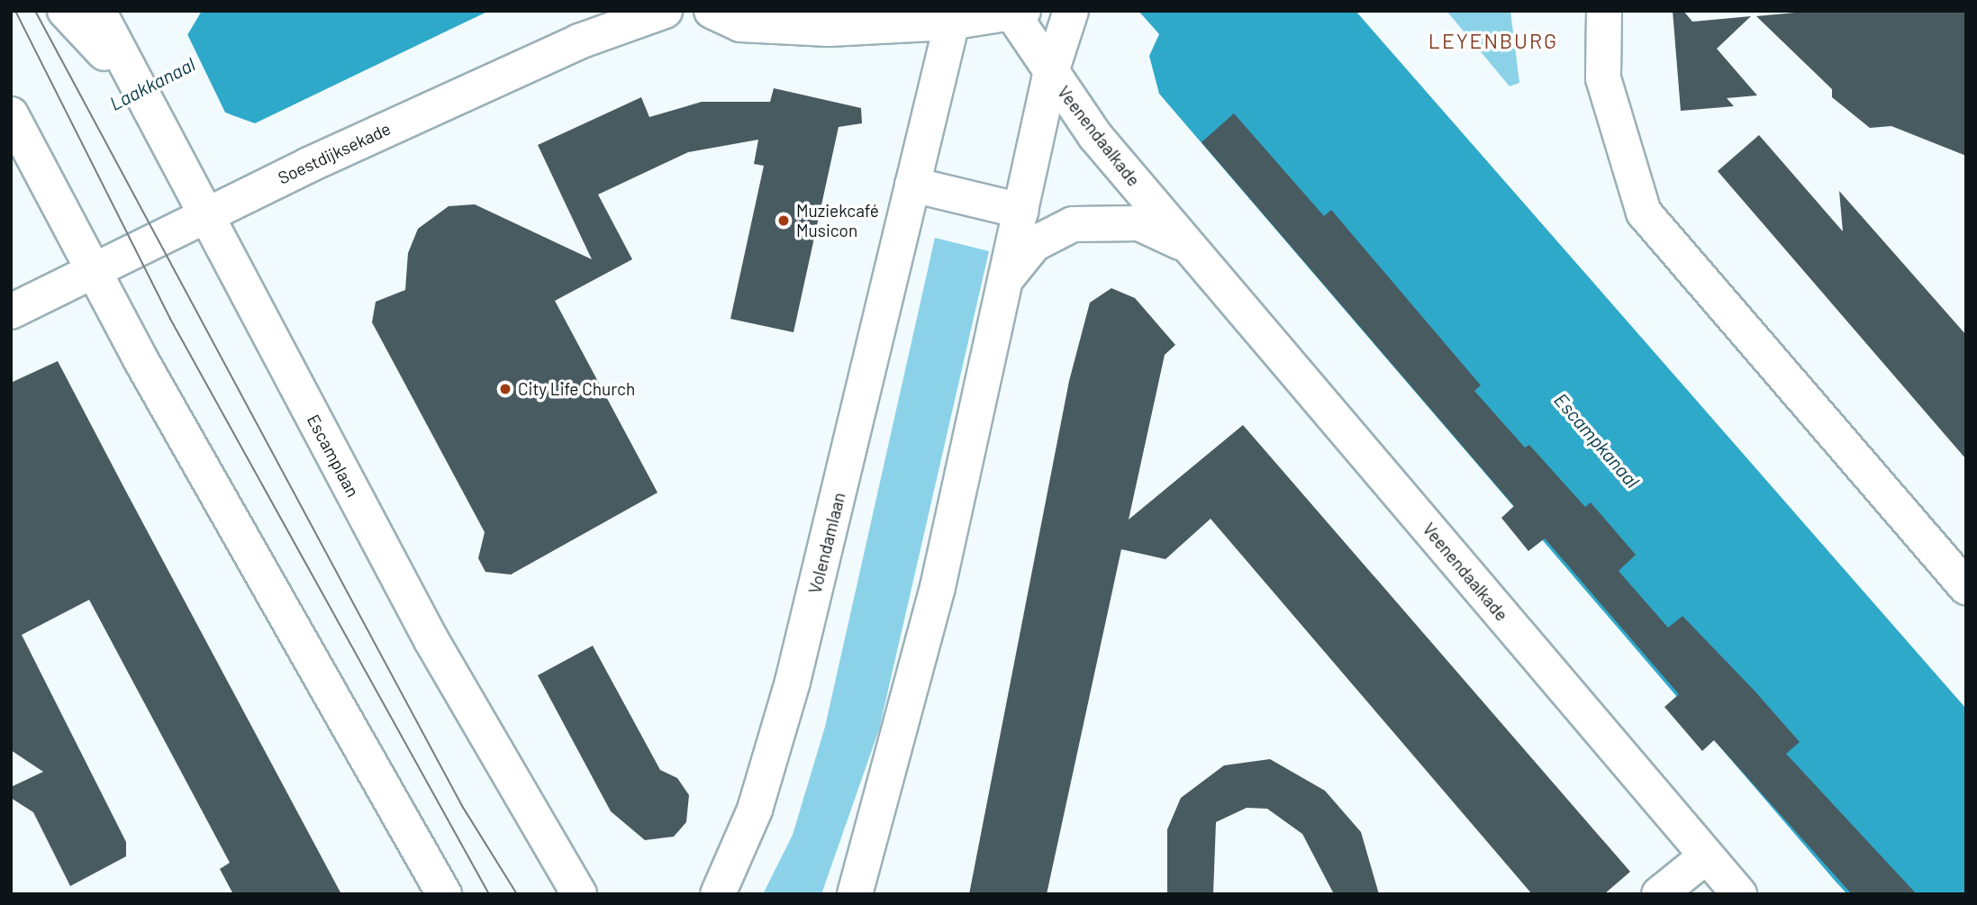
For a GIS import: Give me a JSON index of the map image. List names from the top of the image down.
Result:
{
  "streets": {
    "street": [
      "Veenendaalkade",
      "Soestdijksekade",
      "Escamplaan",
      "Volendamlaan"
    ]
  },
  "crossings": [
    ["Soestdijksekade", "Escamplaan"]
  ],
  "districts": ["LEYENBURG"],
  "water": ["Laakkanaal", "Escampkanaal"],
  "places": ["Muziekcafé Musicon", "City Life Church"]
}
